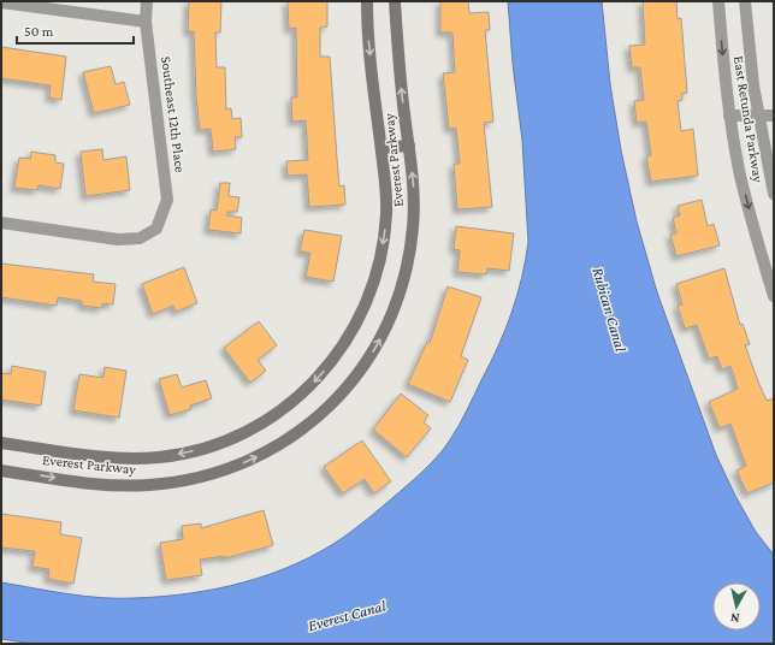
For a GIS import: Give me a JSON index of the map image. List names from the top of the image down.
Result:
{
  "streets": {
    "street": ["Southeast 12th Place", "East Retunda Parkway", "Everest Parkway"]
  },
  "water": ["Rubican Canal", "Everest Canal"],
  "scale_bar": "50 m",
  "north": "bottom"
}
